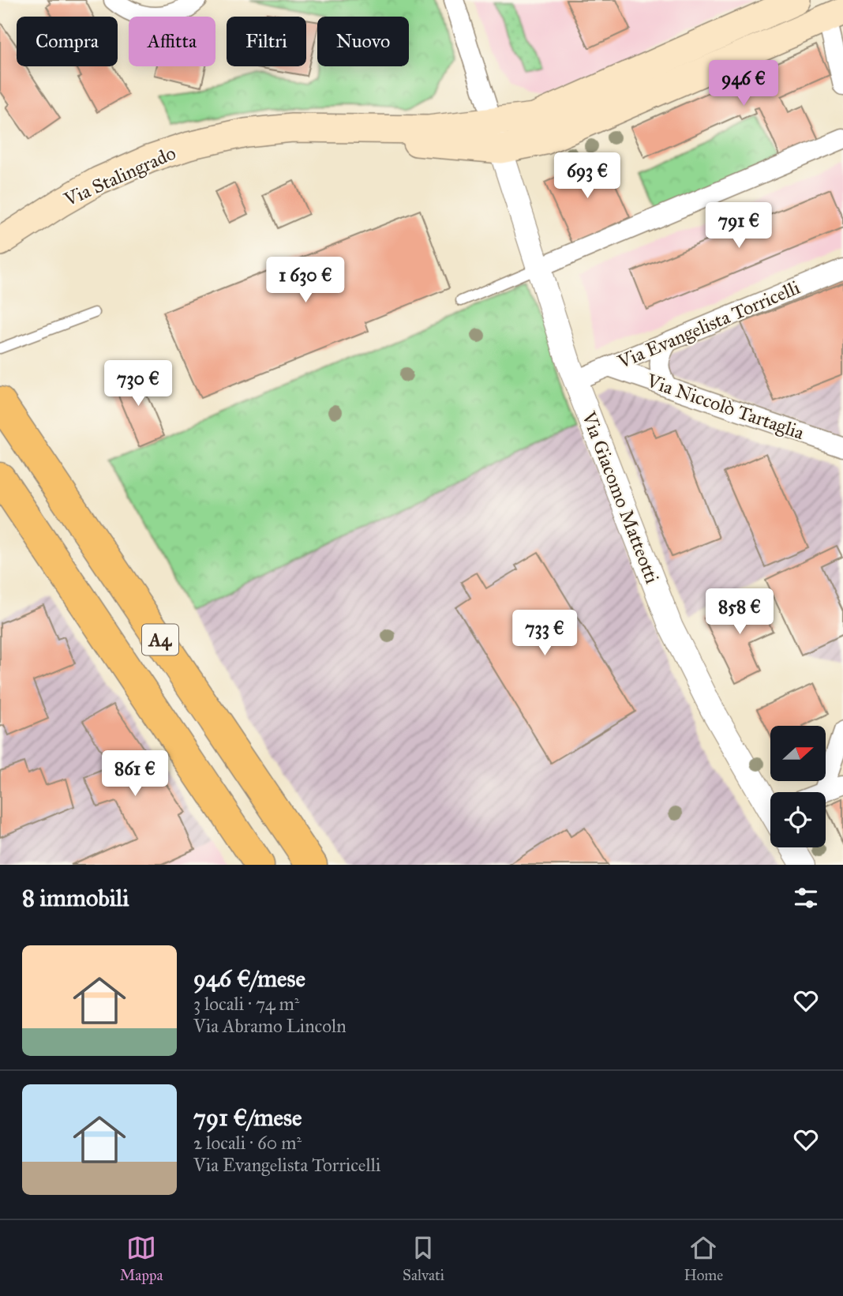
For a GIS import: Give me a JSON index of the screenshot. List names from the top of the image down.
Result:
{
  "streets": {
    "highway": ["A4"],
    "main road": ["Via Stalingrado"],
    "street": ["Via Evangelista Torricelli", "Via Niccolò Tartaglia", "Via Giacomo Matteotti"]
  },
  "crossings": [
    ["Via Stalingrado", "Via Giacomo Matteotti"],
    ["Via Evangelista Torricelli", "Via Niccolò Tartaglia"],
    ["Via Evangelista Torricelli", "Via Giacomo Matteotti"]
  ],
  "north": "right",
  "page": {
    "chip": [
      "Compra",
      "Affitta",
      "Filtri",
      "Nuovo"
    ],
    "price": [
      "946 €",
      "693 €",
      "791 €",
      "1 630 €",
      "730 €",
      "858 €",
      "733 €",
      "861 €"
    ],
    "heading": "8 immobili",
    "list": [
      {
        "name": "946 €/mese",
        "note": "3 locali · 74 m² · Via Abramo Lincoln"
      },
      {
        "name": "791 €/mese",
        "note": "2 locali · 60 m² · Via Evangelista Torricelli"
      }
    ],
    "tabs": ["Mappa", "Salvati", "Home"]
  }
}
